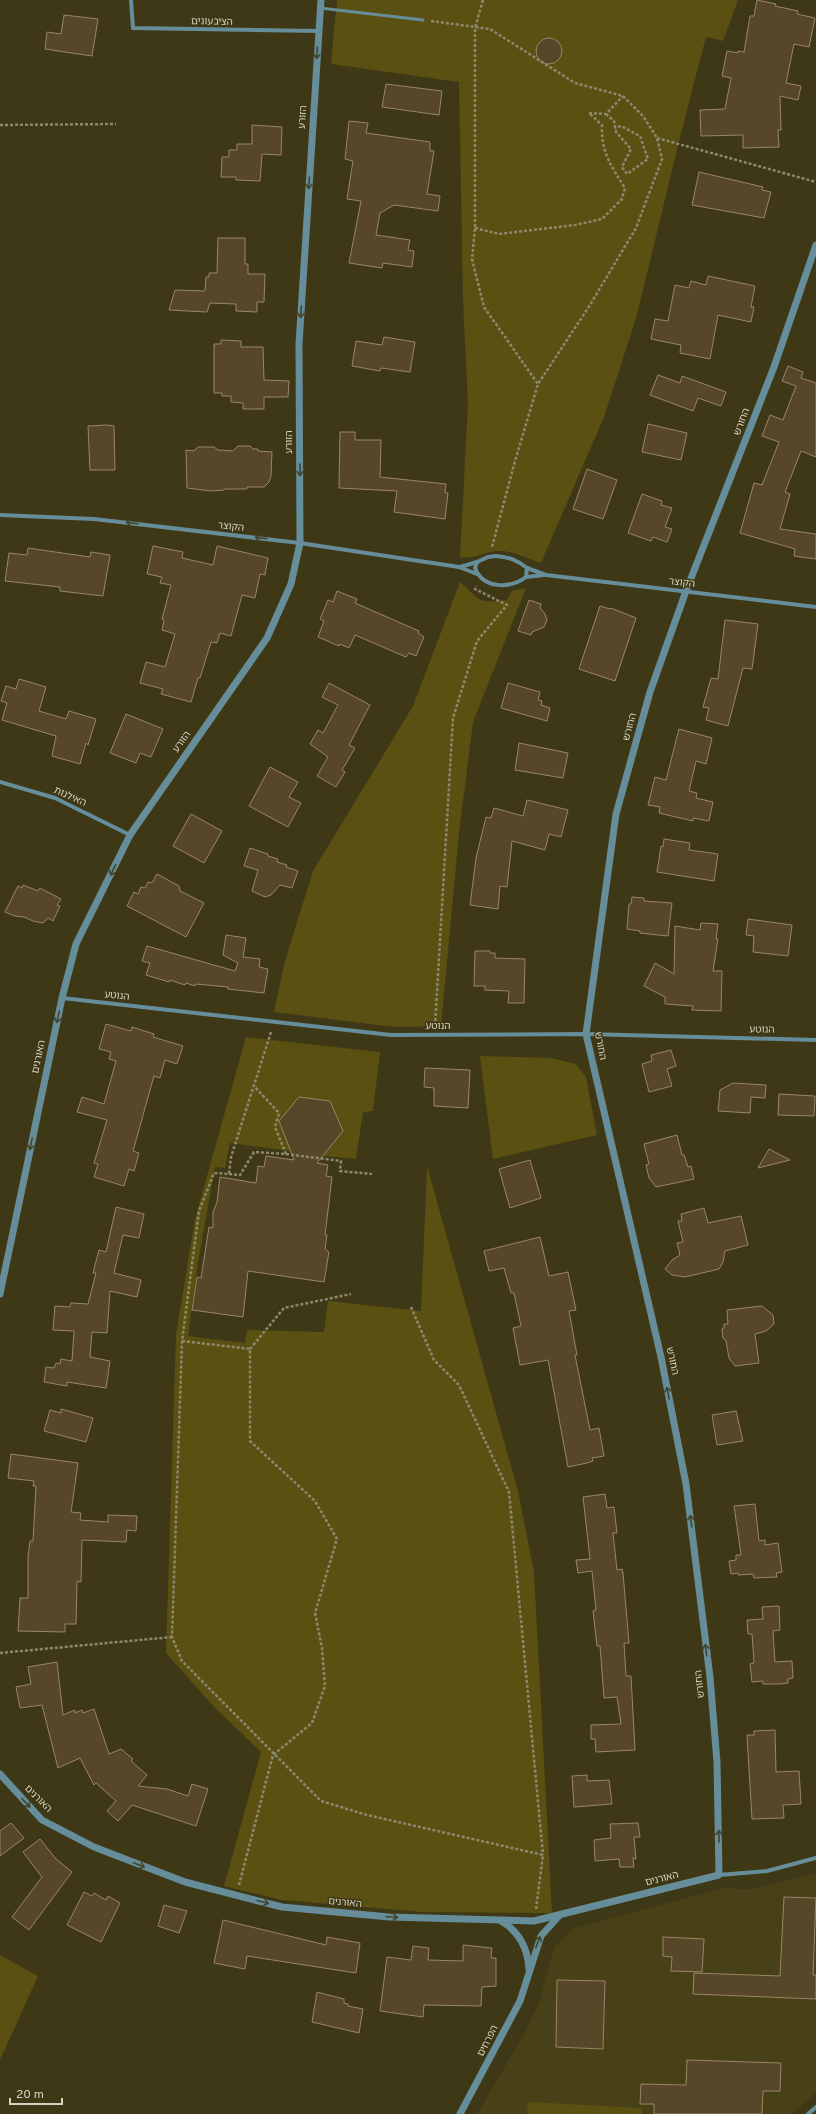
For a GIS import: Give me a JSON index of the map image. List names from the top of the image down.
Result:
{
  "streets": {
    "street": [
      "הציבעונים",
      "הזורע",
      "החורש",
      "הקוצר",
      "האילנות",
      "הנוטע",
      "האורנים",
      "הפרחים"
    ]
  },
  "crossings": [
    ["הציבעונים", "הזורע"],
    ["הזורע", "הקוצר"],
    ["הזורע", "האילנות"],
    ["הזורע", "האורנים"],
    ["החורש", "הקוצר"],
    ["החורש", "הנוטע"],
    ["החורש", "האורנים"],
    ["האילנות", "האורנים"],
    ["הנוטע", "האורנים"],
    ["האורנים", "הפרחים"]
  ],
  "one_way": ["הזורע", "החורש"],
  "scale_bar": "20 m"
}
